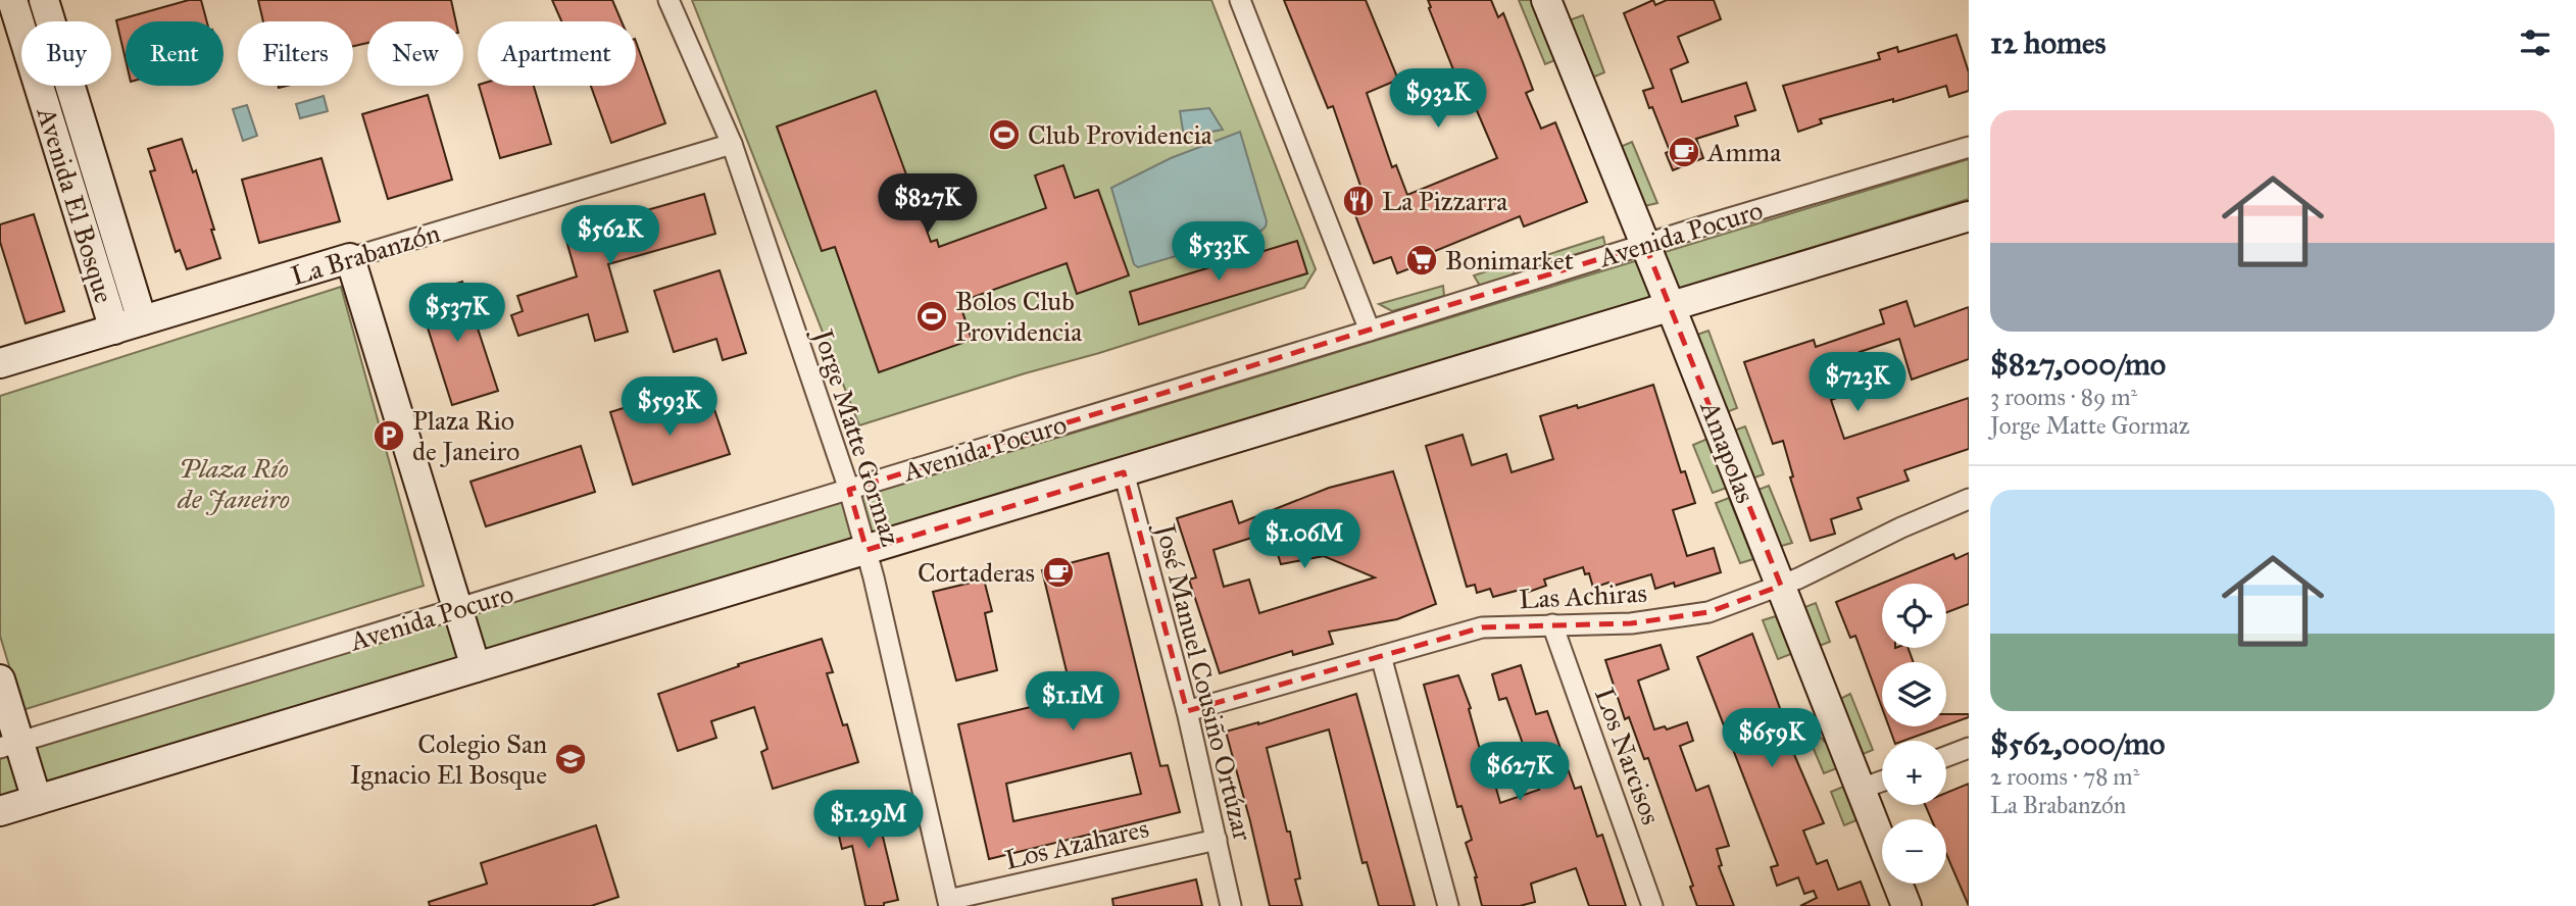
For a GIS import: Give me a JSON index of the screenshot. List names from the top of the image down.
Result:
{
  "streets": {
    "street": [
      "Avenida El Bosque",
      "Avenida Pocuro",
      "La Brabanzón",
      "Jorge Matte Gormaz",
      "Amapolas",
      "Las Achiras",
      "José Manuel Cousiño Ortúzar",
      "Los Narcisos",
      "Los Azahares"
    ]
  },
  "crossings": [
    ["Avenida El Bosque", "La Brabanzón"],
    ["Avenida Pocuro", "Jorge Matte Gormaz"],
    ["Avenida Pocuro", "Amapolas"],
    ["La Brabanzón", "Jorge Matte Gormaz"],
    ["Jorge Matte Gormaz", "Los Azahares"],
    ["Amapolas", "Las Achiras"],
    ["Las Achiras", "José Manuel Cousiño Ortúzar"],
    ["Las Achiras", "Los Narcisos"],
    ["José Manuel Cousiño Ortúzar", "Los Azahares"]
  ],
  "parks": ["Plaza Río de Janeiro"],
  "places": {
    "sports": ["Club Providencia", "Bolos Club Providencia"],
    "cafe": ["Amma", "Cortaderas"],
    "restaurant": ["La Pizzarra"],
    "supermarket": ["Bonimarket"],
    "parking": ["Plaza Rio de Janeiro"],
    "school or university": ["Colegio San Ignacio El Bosque"]
  },
  "page": {
    "heading": "12 homes",
    "chip": [
      "Buy",
      "Rent",
      "Filters",
      "New",
      "Apartment"
    ],
    "price": [
      "$932K",
      "$827K",
      "$562K",
      "$533K",
      "$537K",
      "$723K",
      "$593K",
      "$1.06M",
      "$1.1M",
      "$659K",
      "$627K",
      "$1.29M"
    ],
    "list": [
      {
        "name": "$827,000/mo",
        "note": "3 rooms · 89 m² · Jorge Matte Gormaz"
      },
      {
        "name": "$562,000/mo",
        "note": "2 rooms · 78 m² · La Brabanzón"
      }
    ],
    "map_buttons": ["+", "−"]
  }
}
